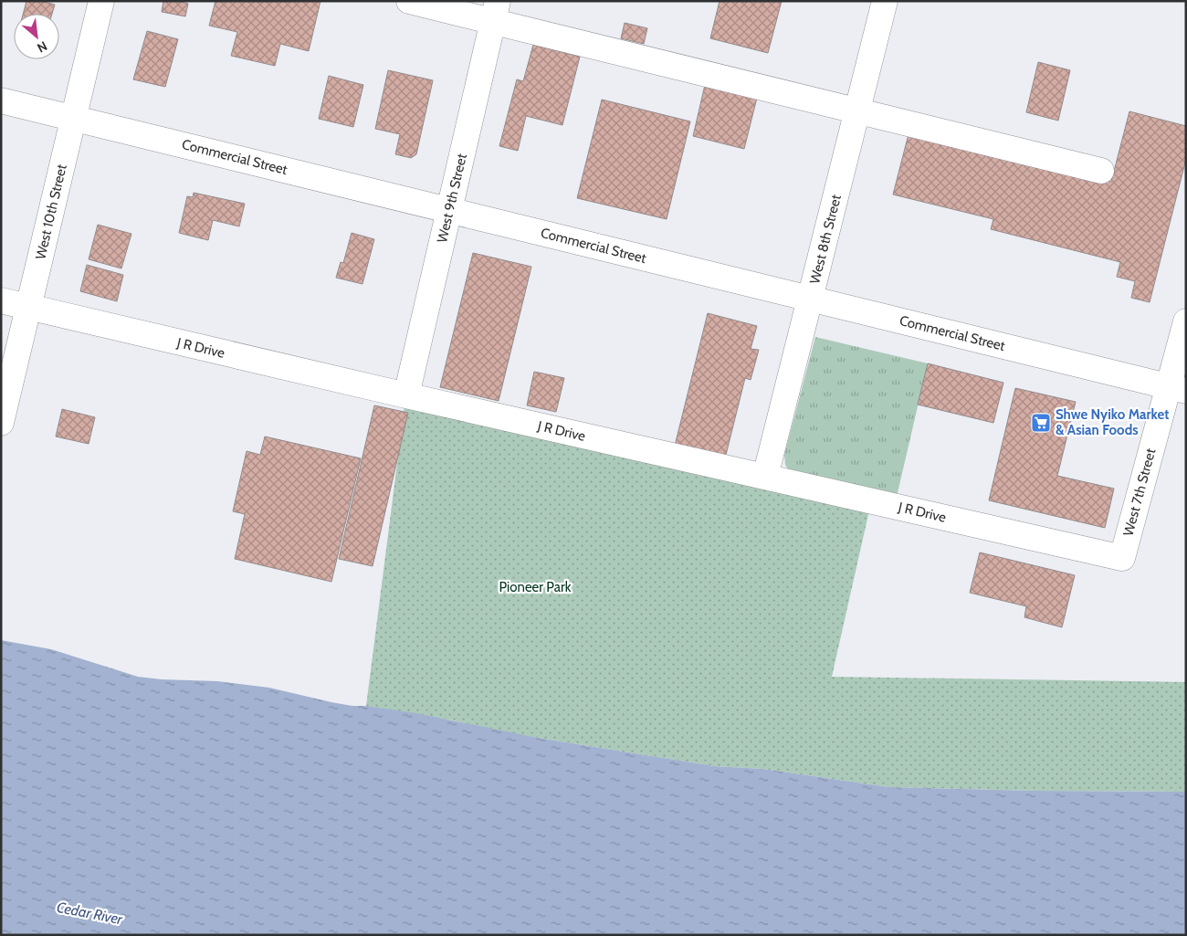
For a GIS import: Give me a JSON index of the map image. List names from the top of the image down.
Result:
{
  "streets": {
    "street": [
      "Commercial Street",
      "West 9th Street",
      "West 10th Street",
      "West 8th Street",
      "J R Drive",
      "West 7th Street"
    ]
  },
  "crossings": [
    ["Commercial Street", "West 9th Street"],
    ["Commercial Street", "West 10th Street"],
    ["Commercial Street", "West 8th Street"],
    ["Commercial Street", "West 7th Street"],
    ["West 9th Street", "J R Drive"],
    ["West 10th Street", "J R Drive"],
    ["West 8th Street", "J R Drive"],
    ["J R Drive", "West 7th Street"]
  ],
  "water": ["Cedar River"],
  "parks": ["Pioneer Park"],
  "places": {
    "supermarket": ["Shwe Nyiko Market & Asian Foods"]
  },
  "north": "bottom right"
}
